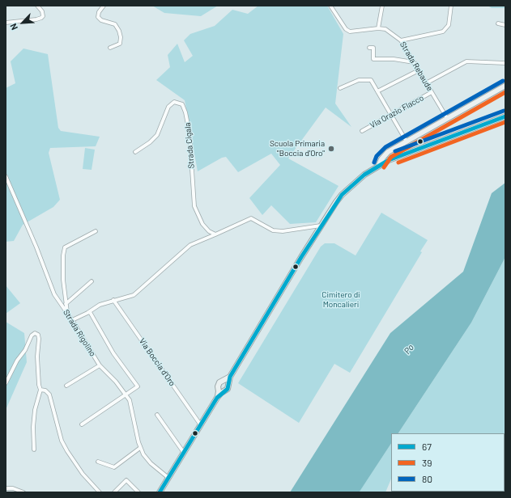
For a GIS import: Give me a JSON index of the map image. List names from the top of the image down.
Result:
{
  "streets": {
    "street": [
      "Strada Rebaude",
      "Via Orazio Flacco",
      "Strada Cigala",
      "Strada Rigolino",
      "Via Boccia d'Oro"
    ]
  },
  "crossings": [
    ["Strada Rebaude", "Via Orazio Flacco"]
  ],
  "water": ["Po"],
  "parks": ["Cimitero di Moncalieri"],
  "places": ["Scuola Primaria \"Boccia d'Oro\""],
  "lines": ["transit line 80", "transit line 39", "transit line 67"],
  "legend": ["67", "39", "80"],
  "north": "bottom left"
}
